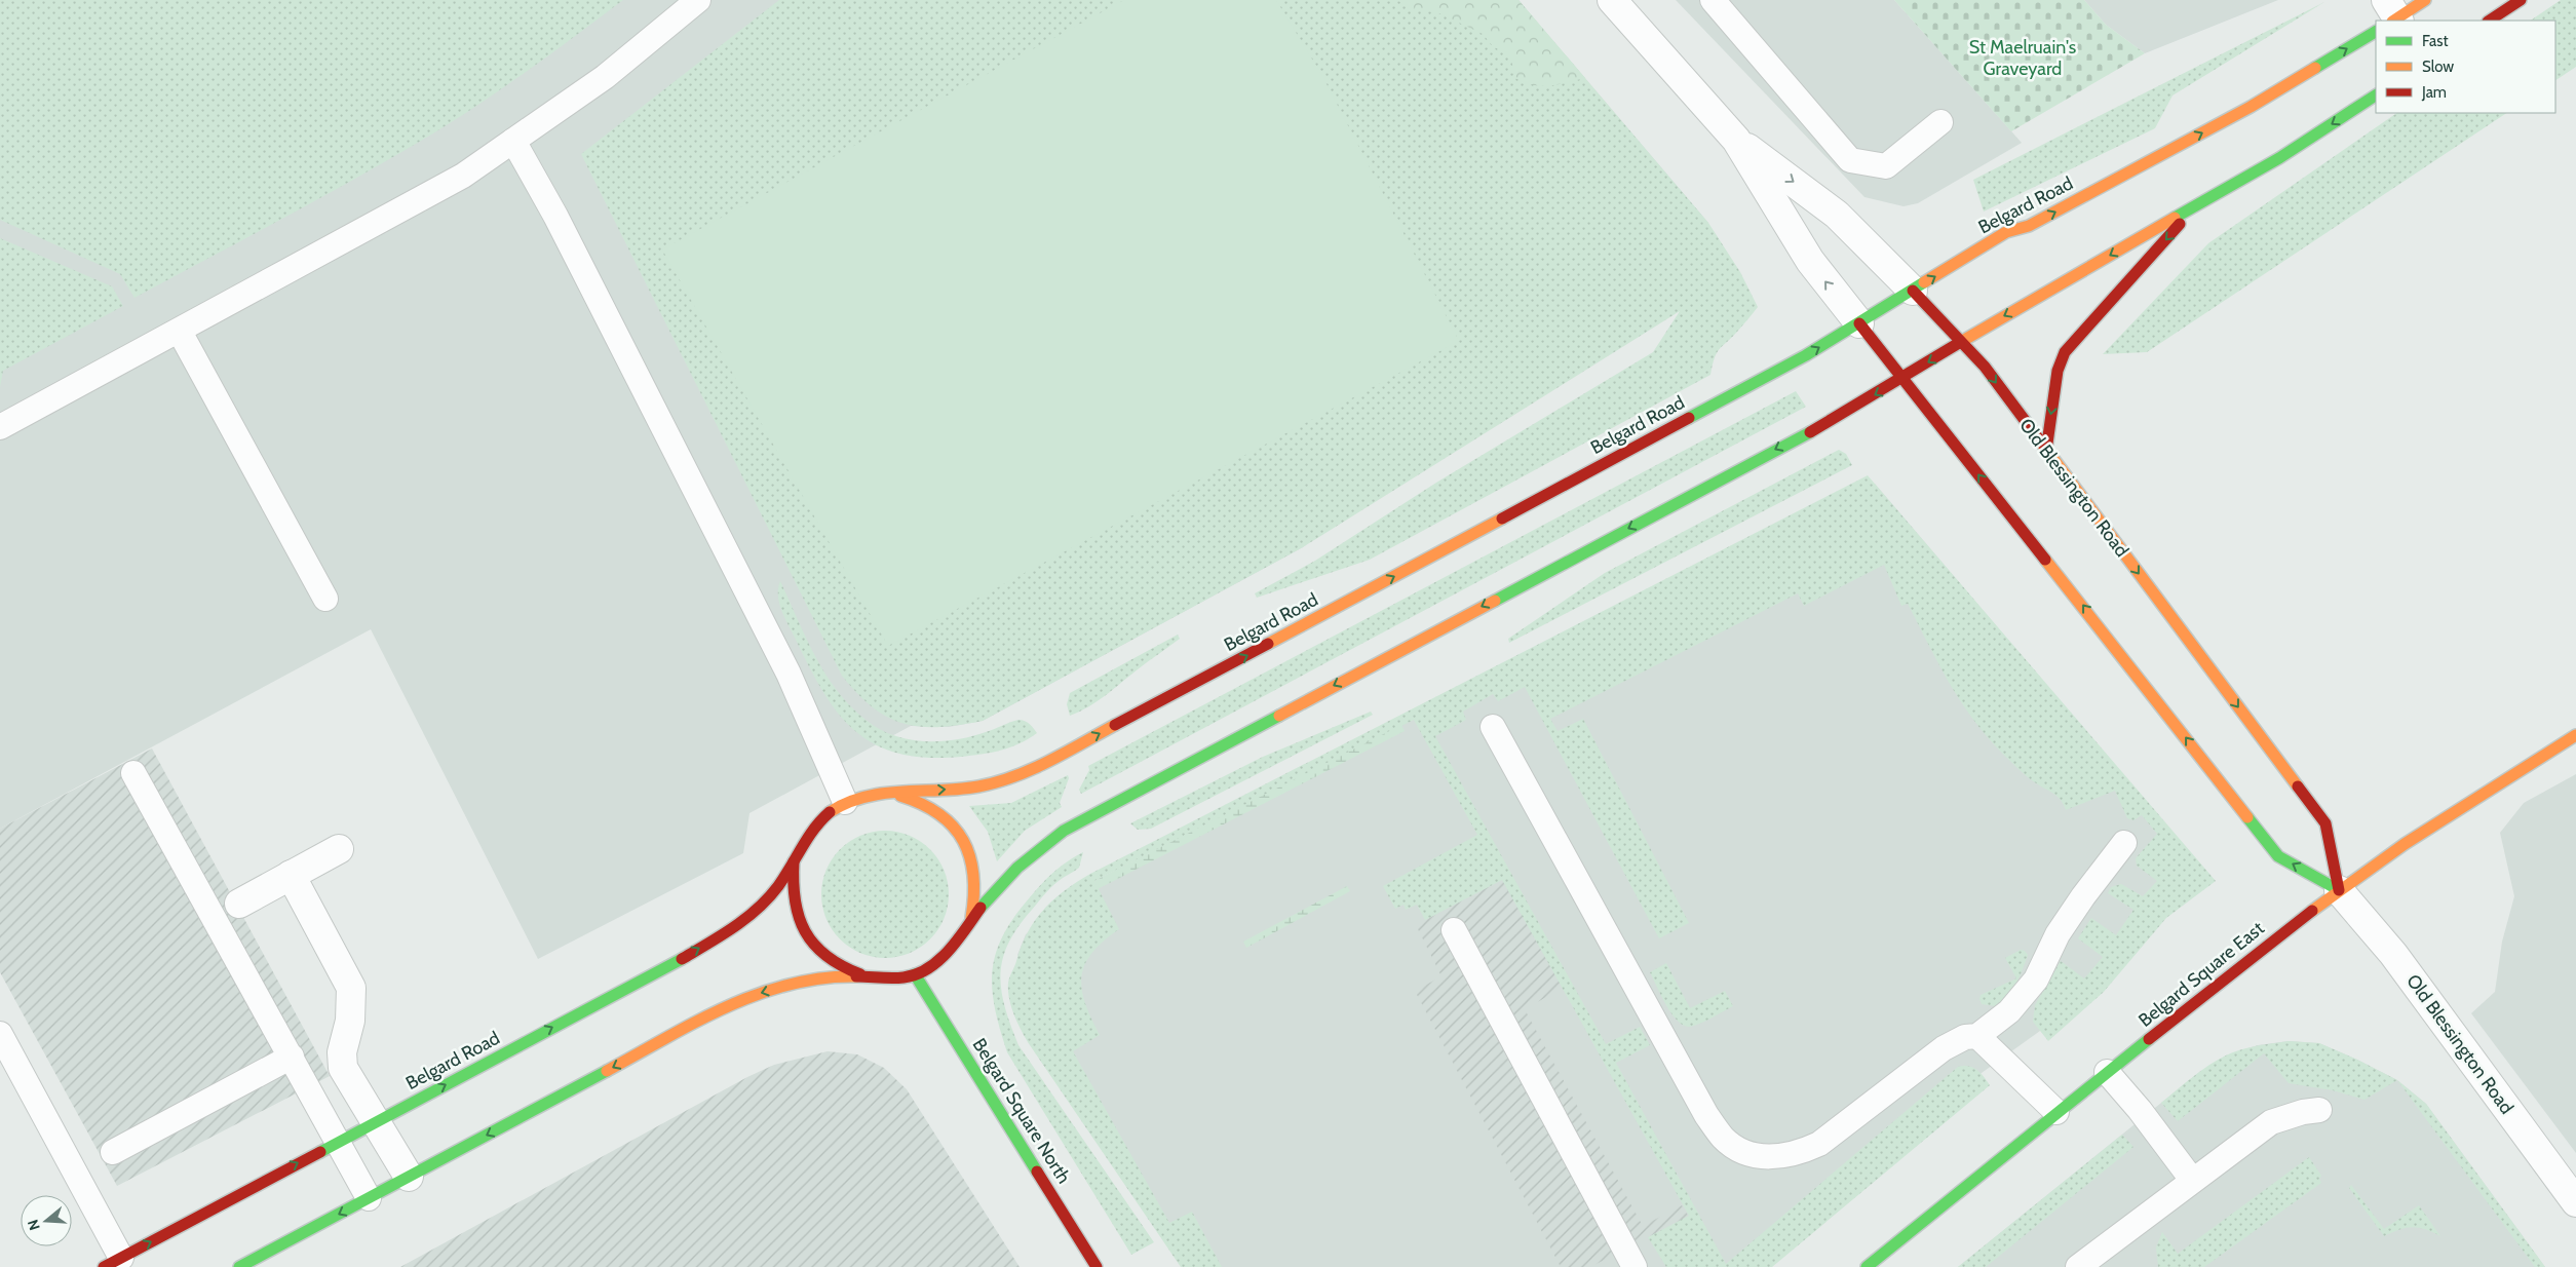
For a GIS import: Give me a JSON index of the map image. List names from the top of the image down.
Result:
{
  "streets": {
    "main road": [
      "Belgard Road",
      "Old Blessington Road",
      "Belgard Square East",
      "Belgard Square North"
    ]
  },
  "crossings": [
    ["Belgard Road", "Old Blessington Road"],
    ["Belgard Road", "Belgard Square North"],
    ["Old Blessington Road", "Belgard Square East"]
  ],
  "parks": ["St Maelruain's Graveyard"],
  "legend": ["Fast", "Slow", "Jam"],
  "north": "left"
}
